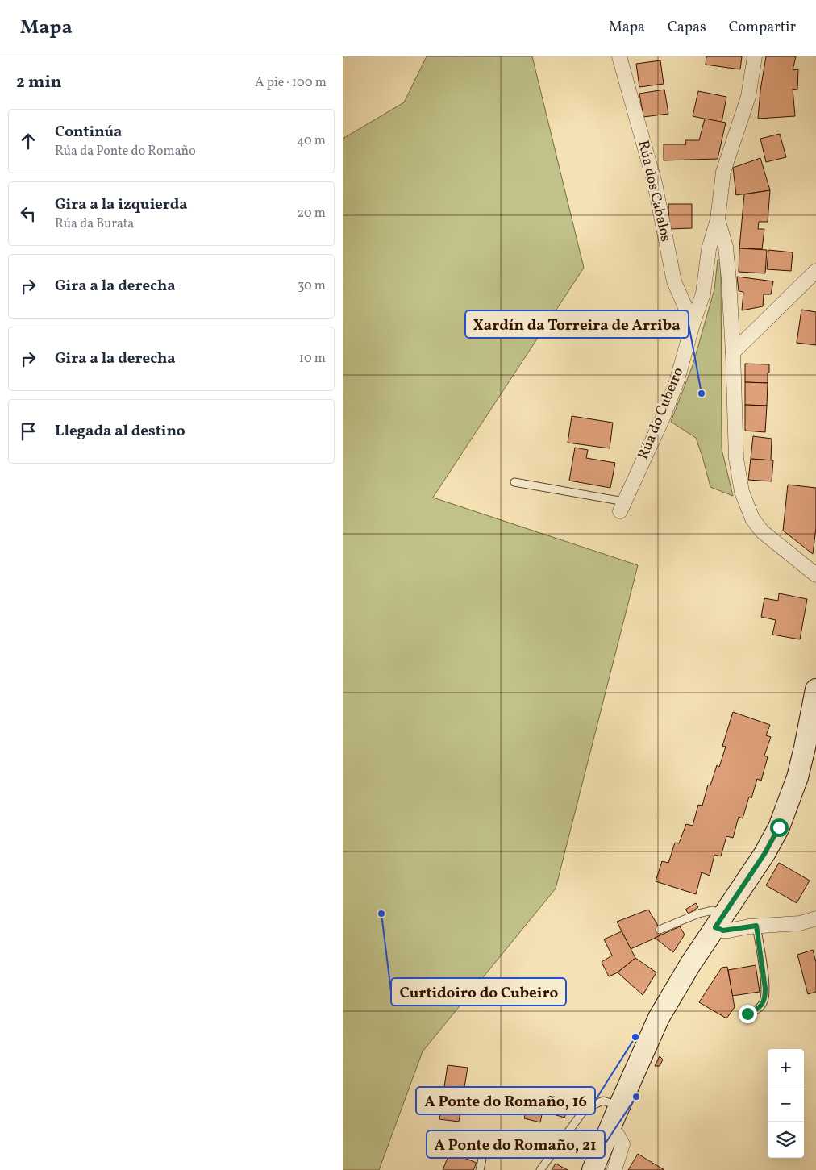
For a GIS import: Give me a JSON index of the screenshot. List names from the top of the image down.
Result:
{
  "streets": {
    "street": ["Rúa dos Cabalos", "Rúa do Cubeiro"]
  },
  "crossings": [
    ["Rúa dos Cabalos", "Rúa do Cubeiro"]
  ],
  "places": [
    "Xardín da Torreira de Arriba",
    "Curtidoiro do Cubeiro",
    "A Ponte do Romaño, 16",
    "A Ponte do Romaño, 21"
  ],
  "page": {
    "header": "Mapa",
    "nav": ["Mapa", "Capas", "Compartir"],
    "heading": ["2 min", "A pie · 100 m"],
    "list": [
      ["Continúa", "Rúa da Ponte do Romaño", "40 m"],
      ["Gira a la izquierda", "Rúa da Burata", "20 m"],
      ["Gira a la derecha", "30 m"],
      ["Gira a la derecha", "10 m"],
      "Llegada al destino"
    ],
    "map_buttons": ["+", "−"]
  }
}
